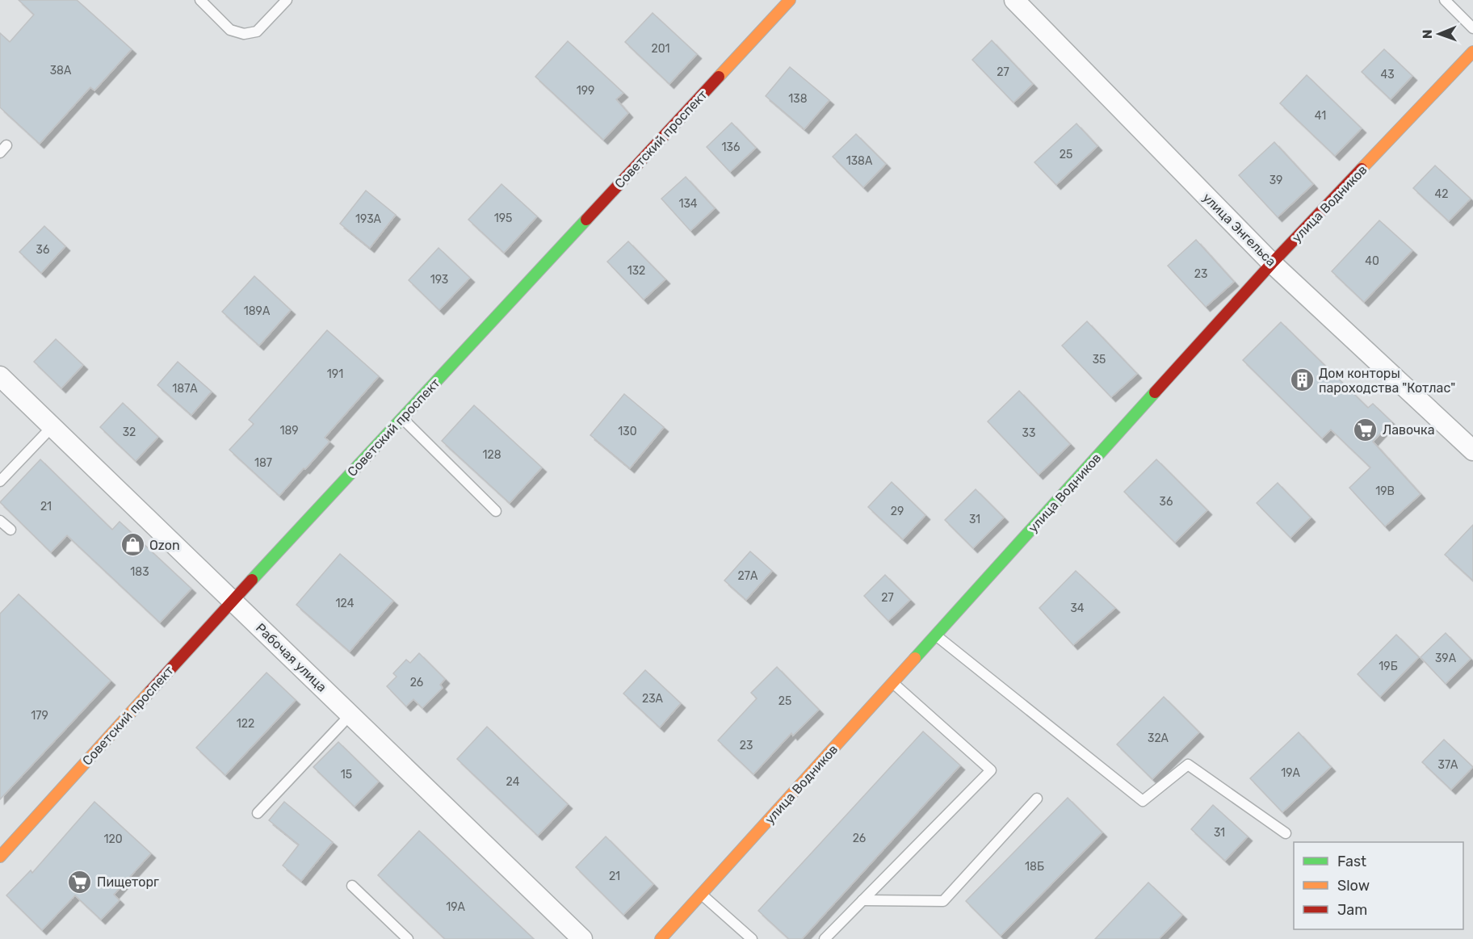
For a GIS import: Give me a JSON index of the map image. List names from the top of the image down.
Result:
{
  "streets": {
    "street": [
      "Советский проспект",
      "улица Водников",
      "улица Энгельса",
      "Рабочая улица"
    ]
  },
  "crossings": [
    ["Советский проспект", "Рабочая улица"],
    ["улица Водников", "улица Энгельса"]
  ],
  "places": {
    "building": ["Дом конторы пароходства \"Котлас\""],
    "supermarket": ["Лавочка", "Пищеторг"],
    "shop": ["Ozon"]
  },
  "house_numbers": [
    "201",
    "38А",
    "27",
    "43",
    "199",
    "138",
    "41",
    "136",
    "25",
    "138А",
    "39",
    "42",
    "134",
    "195",
    "193А",
    "36",
    "40",
    "132",
    "23",
    "193",
    "189А",
    "35",
    "191",
    "187А",
    "189",
    "130",
    "32",
    "33",
    "128",
    "187",
    "19В",
    "36",
    "21",
    "29",
    "31",
    "183",
    "27А",
    "27",
    "124",
    "34",
    "39А",
    "19Б",
    "26",
    "23А",
    "25",
    "179",
    "122",
    "32А",
    "23",
    "37А",
    "19А",
    "15",
    "24",
    "31",
    "26",
    "120",
    "18Б",
    "21",
    "19А"
  ],
  "legend": ["Fast", "Slow", "Jam"],
  "north": "left"
}
